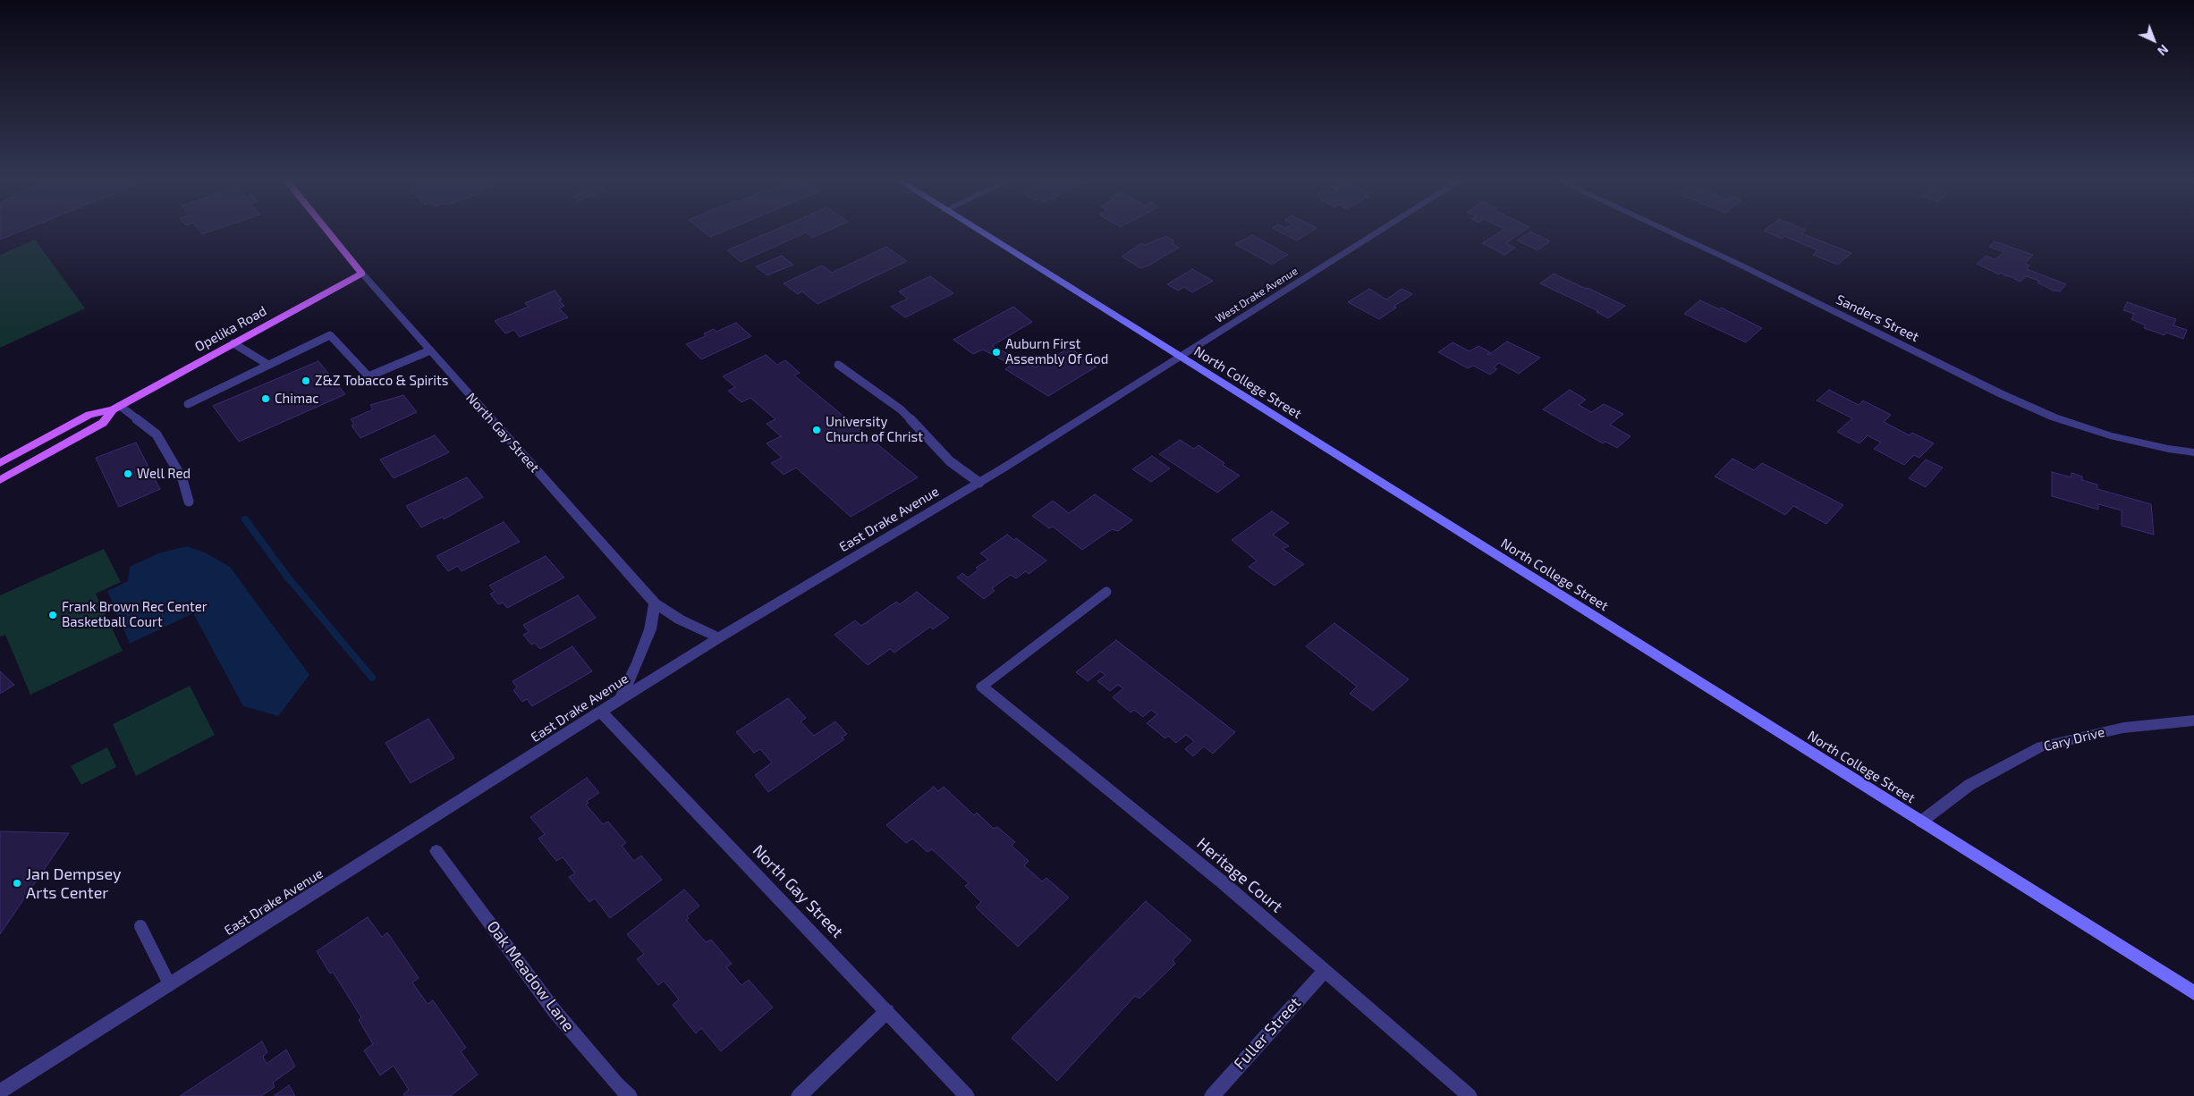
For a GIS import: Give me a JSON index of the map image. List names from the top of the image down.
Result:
{
  "streets": {
    "main road": ["Opelika Road", "North College Street", "North Gay Street"],
    "street": [
      "West Drake Avenue",
      "Sanders Street",
      "East Drake Avenue",
      "Cary Drive",
      "Heritage Court",
      "Oak Meadow Lane",
      "Fuller Street"
    ]
  },
  "crossings": [
    ["West Drake Avenue", "North College Street"],
    ["West Drake Avenue", "East Drake Avenue"],
    ["Opelika Road", "North Gay Street"],
    ["North College Street", "East Drake Avenue"],
    ["North College Street", "Cary Drive"],
    ["North Gay Street", "East Drake Avenue"],
    ["Heritage Court", "Fuller Street"]
  ],
  "places": [
    "Auburn First Assembly Of God",
    "Z&Z Tobacco & Spirits",
    "Chimac",
    "University Church of Christ",
    "Well Red",
    "Frank Brown Rec Center Basketball Court",
    "Jan Dempsey Arts Center"
  ],
  "north": "bottom right"
}
